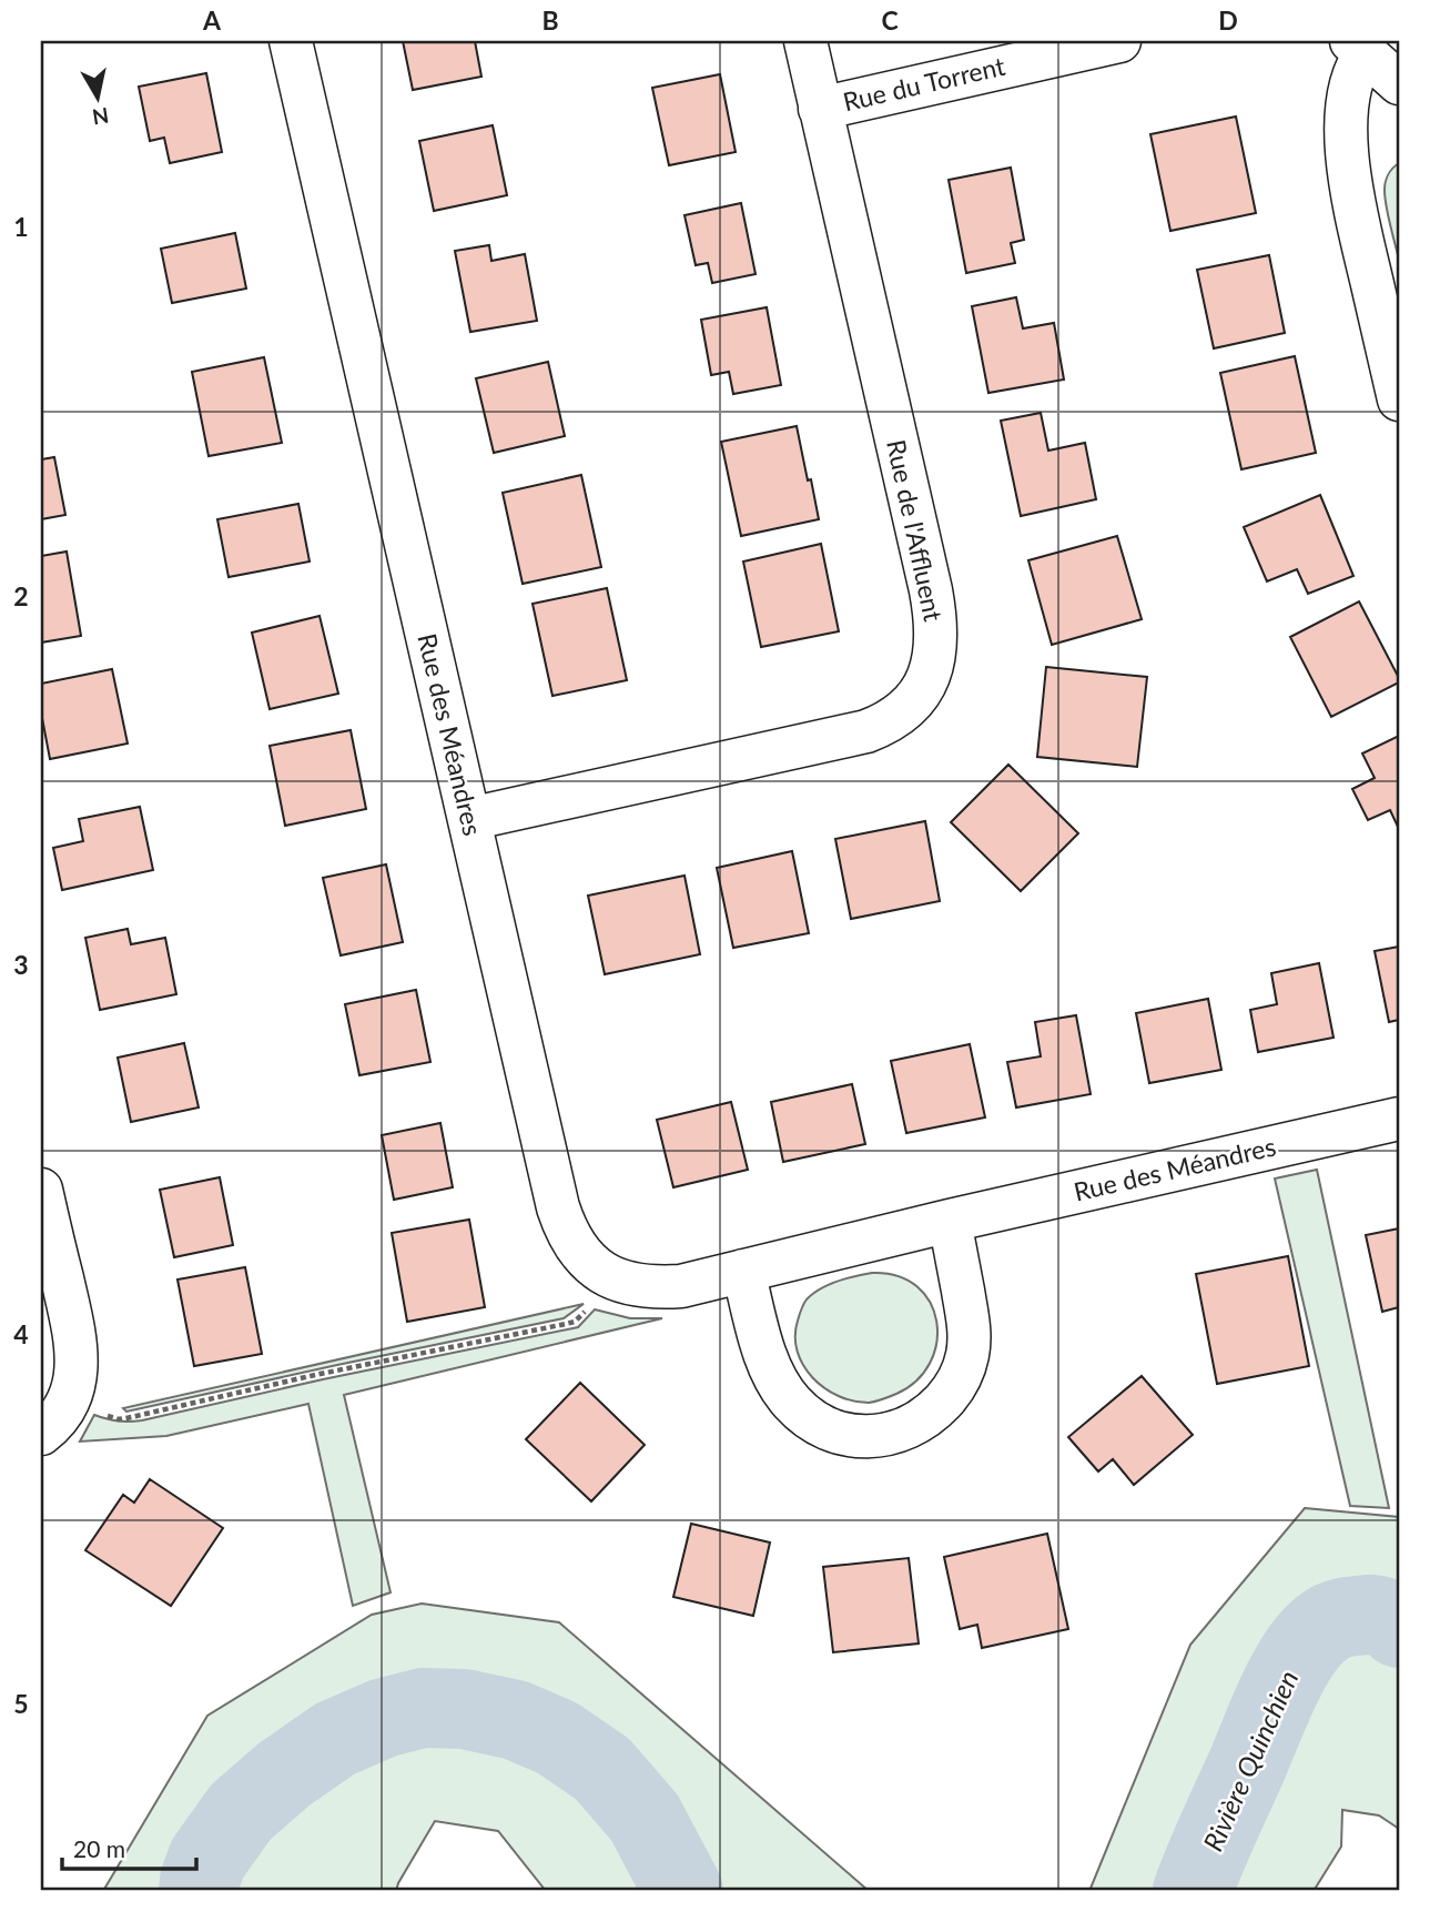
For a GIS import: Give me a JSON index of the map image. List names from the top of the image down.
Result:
{
  "streets": {
    "street": ["Rue du Torrent", "Rue de l'Affluent", "Rue des Méandres"]
  },
  "crossings": [
    ["Rue du Torrent", "Rue de l'Affluent"],
    ["Rue de l'Affluent", "Rue des Méandres"]
  ],
  "water": ["Rivière Quinchien"],
  "scale_bar": "20 m",
  "north": "bottom",
  "grid": {
    "columns": [
      "A",
      "B",
      "C",
      "D"
    ],
    "rows": [
      "1",
      "2",
      "3",
      "4",
      "5"
    ]
  }
}
